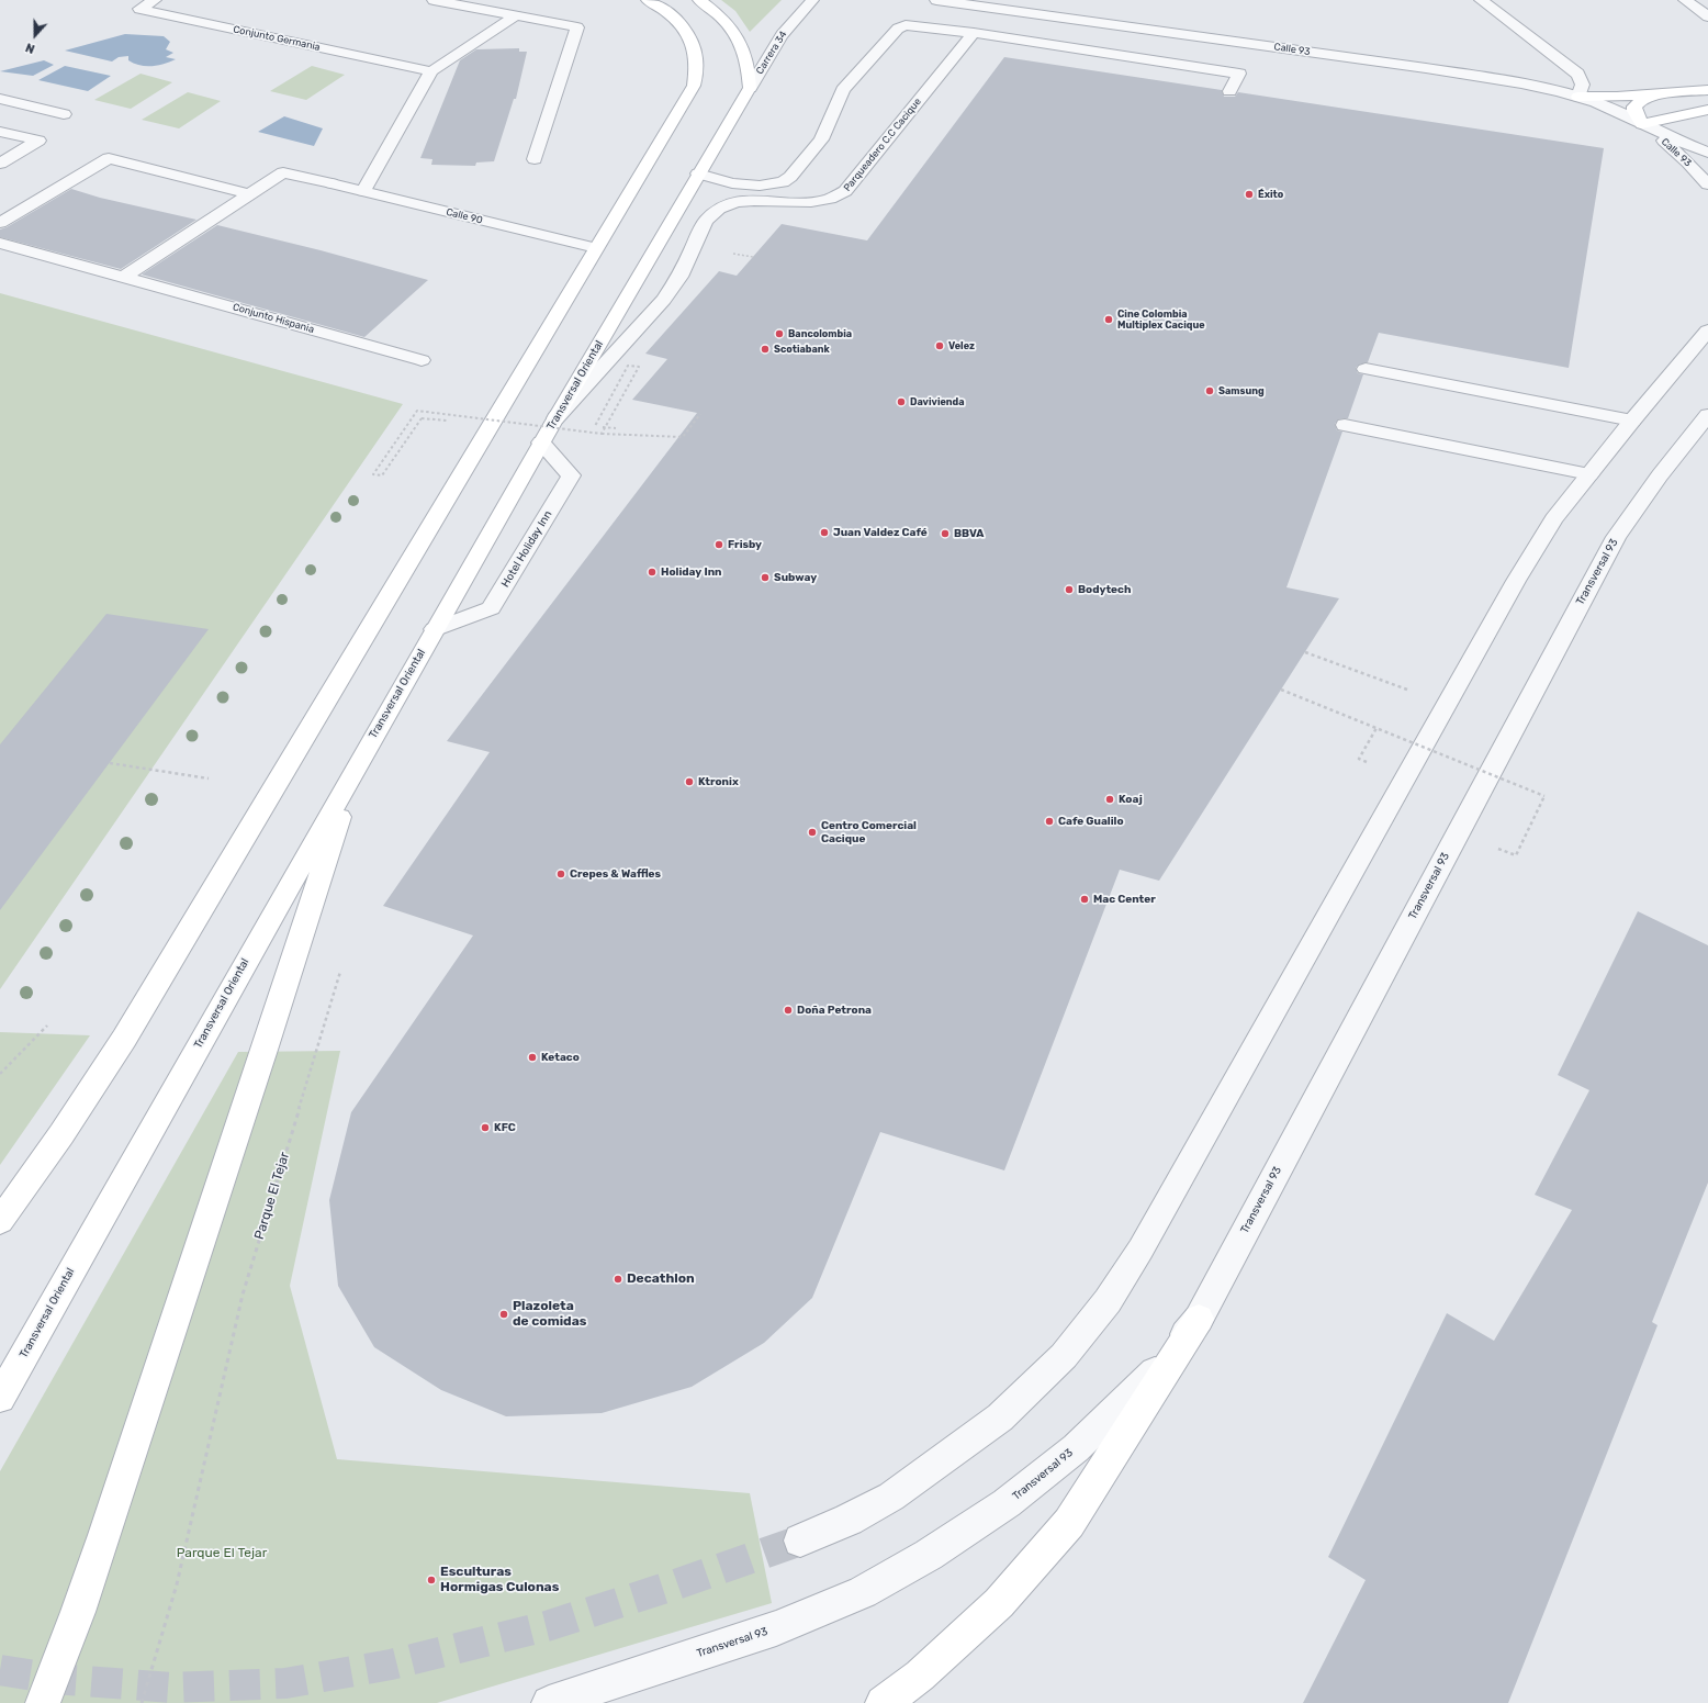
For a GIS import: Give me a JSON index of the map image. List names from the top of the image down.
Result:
{
  "streets": {
    "main road": ["Transversal Oriental"],
    "street": [
      "Conjunto Germania",
      "Calle 93",
      "Carrera 34",
      "Parqueadero C.C Cacique",
      "Calle 90",
      "Conjunto Hispania",
      "Hotel Holiday Inn",
      "Transversal 93"
    ],
    "path": ["Parque El Tejar"]
  },
  "crossings": [
    ["Carrera 34", "Transversal Oriental"],
    ["Parqueadero C.C Cacique", "Transversal Oriental"],
    ["Transversal Oriental", "Hotel Holiday Inn"]
  ],
  "parks": ["Parque El Tejar"],
  "places": [
    "Éxito",
    "Cine Colombia Multiplex Cacique",
    "Bancolombia",
    "Velez",
    "Scotiabank",
    "Samsung",
    "Davivienda",
    "Juan Valdez Café",
    "BBVA",
    "Frisby",
    "Holiday Inn",
    "Subway",
    "Bodytech",
    "Ktronix",
    "Koaj",
    "Cafe Gualilo",
    "Centro Comercial Cacique",
    "Crepes & Waffles",
    "Mac Center",
    "Doña Petrona",
    "Ketaco",
    "KFC",
    "Decathlon",
    "Plazoleta de comidas",
    "Esculturas Hormigas Culonas"
  ],
  "north": "bottom"
}
